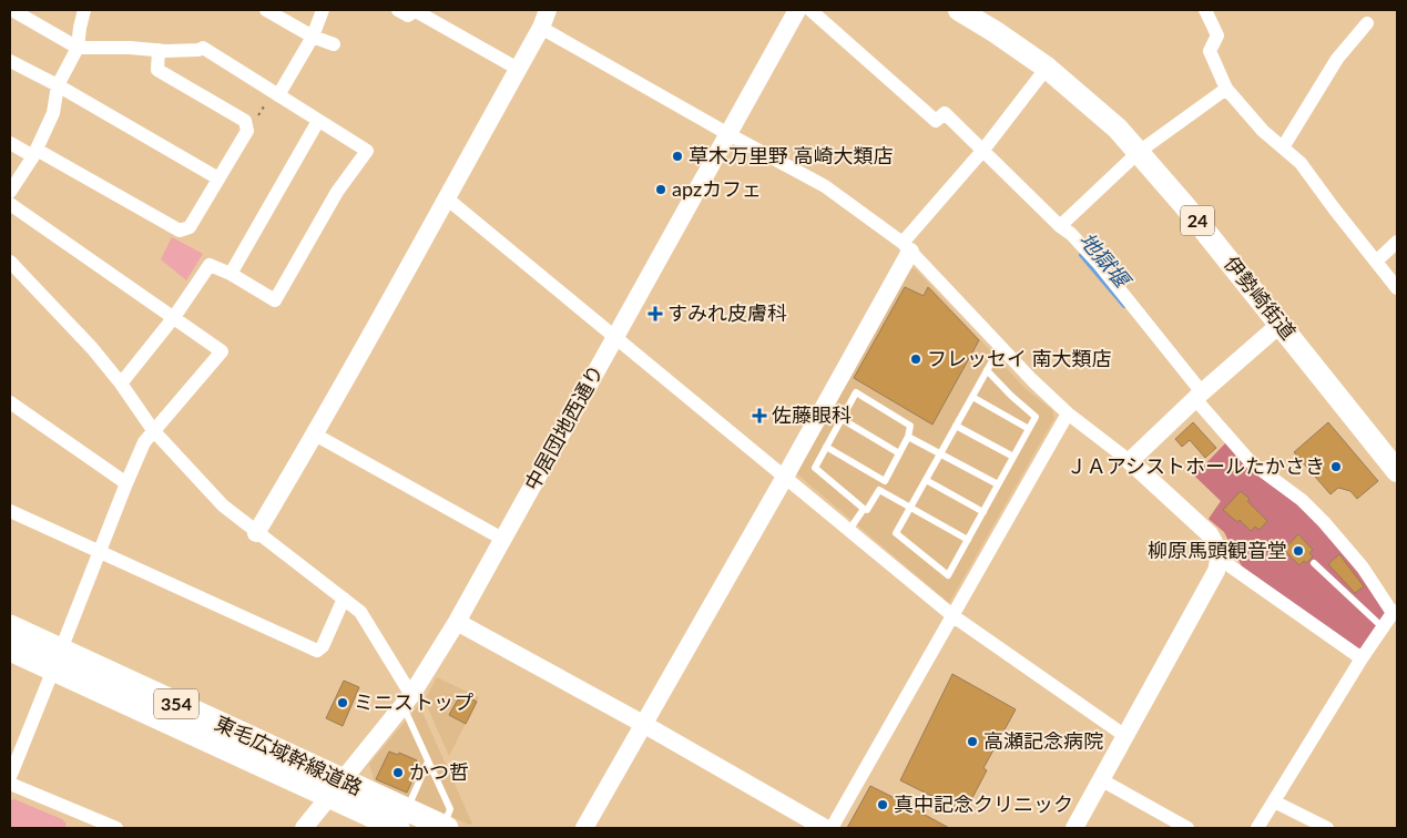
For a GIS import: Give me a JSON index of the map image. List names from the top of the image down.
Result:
{
  "streets": {
    "highway": ["354", "東毛広域幹線道路"],
    "main road": ["24", "伊勢崎街道"],
    "street": ["中居団地西通り"]
  },
  "crossings": [
    ["中居団地西通り", "東毛広域幹線道路"]
  ],
  "water": ["地獄堰"],
  "places": {
    "other": [
      "草木万里野 高崎大類店",
      "apzカフェ",
      "フレッセイ 南大類店",
      "ＪＡアシストホールたかさき",
      "柳原馬頭観音堂",
      "ミニストップ",
      "高瀬記念病院",
      "かつ哲",
      "真中記念クリニック"
    ],
    "health": ["すみれ皮膚科", "佐藤眼科"]
  }
}
